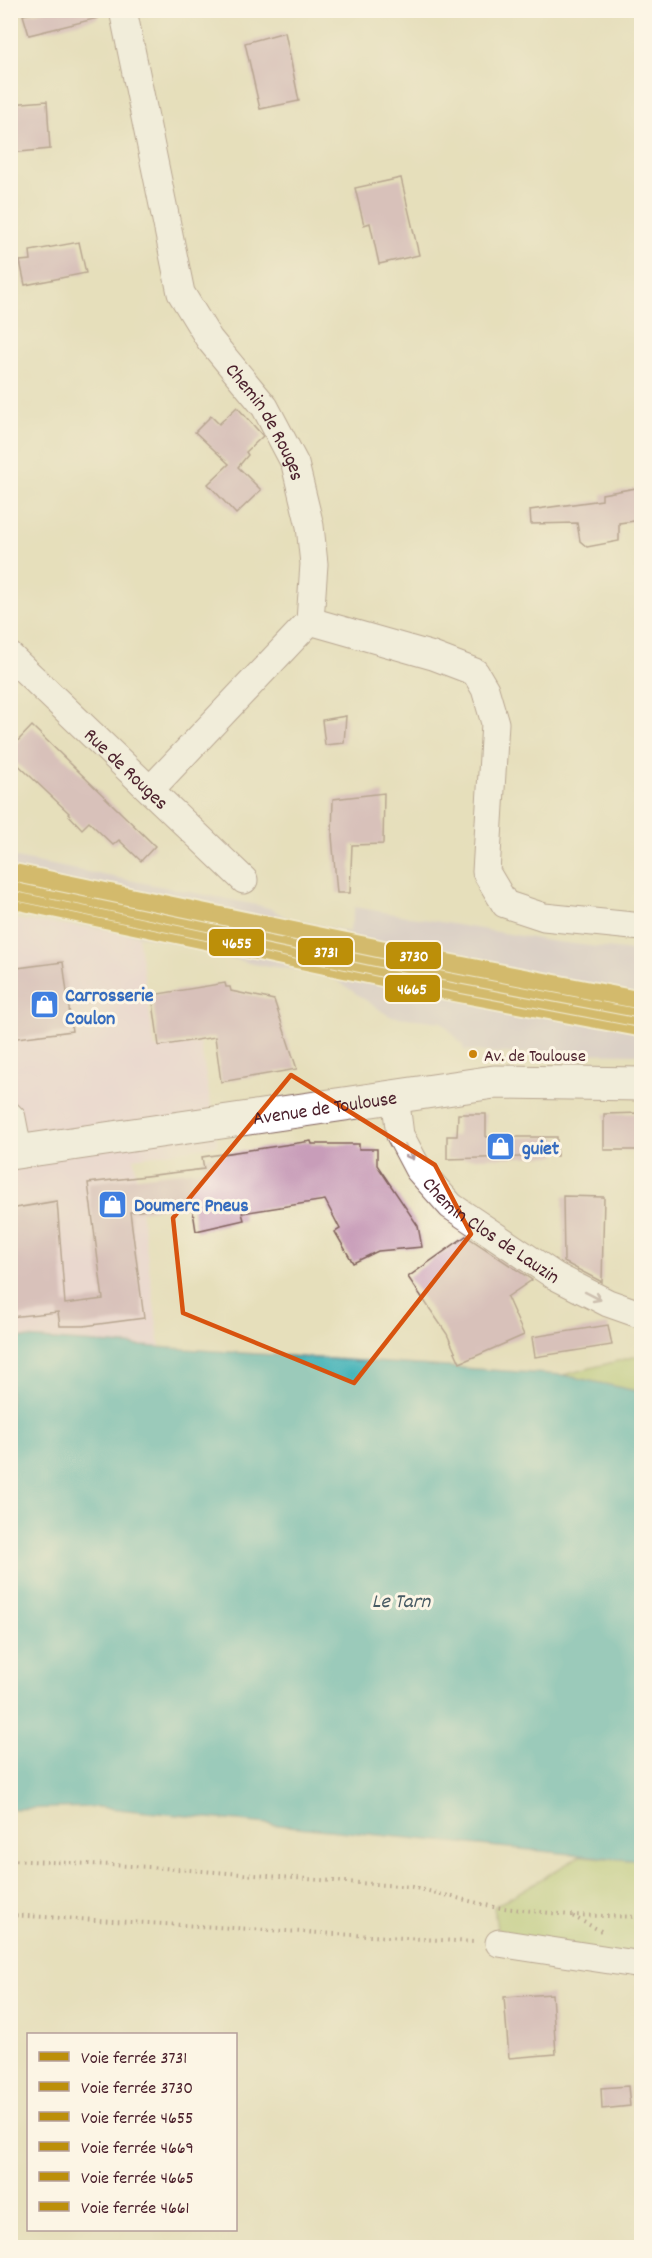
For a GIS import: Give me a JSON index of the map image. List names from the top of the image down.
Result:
{
  "streets": {
    "main road": ["Avenue de Toulouse"],
    "street": ["Chemin de Rouges", "Rue de Rouges", "Chemin Clos de Lauzin"]
  },
  "crossings": [
    ["Avenue de Toulouse", "Chemin Clos de Lauzin"]
  ],
  "one_way": ["Chemin Clos de Lauzin"],
  "water": ["Le Tarn"],
  "places": {
    "shop": ["Carrosserie Coulon", "guiet", "Doumerc Pneus"],
    "other": ["Av. de Toulouse"]
  },
  "lines": [
    "rail line 4661",
    "rail line 3730",
    "rail line 4669",
    "rail line 3731",
    "rail line 4655",
    "rail line 4665"
  ],
  "legend": [
    "Voie ferrée 3731",
    "Voie ferrée 3730",
    "Voie ferrée 4655",
    "Voie ferrée 4669",
    "Voie ferrée 4665",
    "Voie ferrée 4661"
  ]
}
